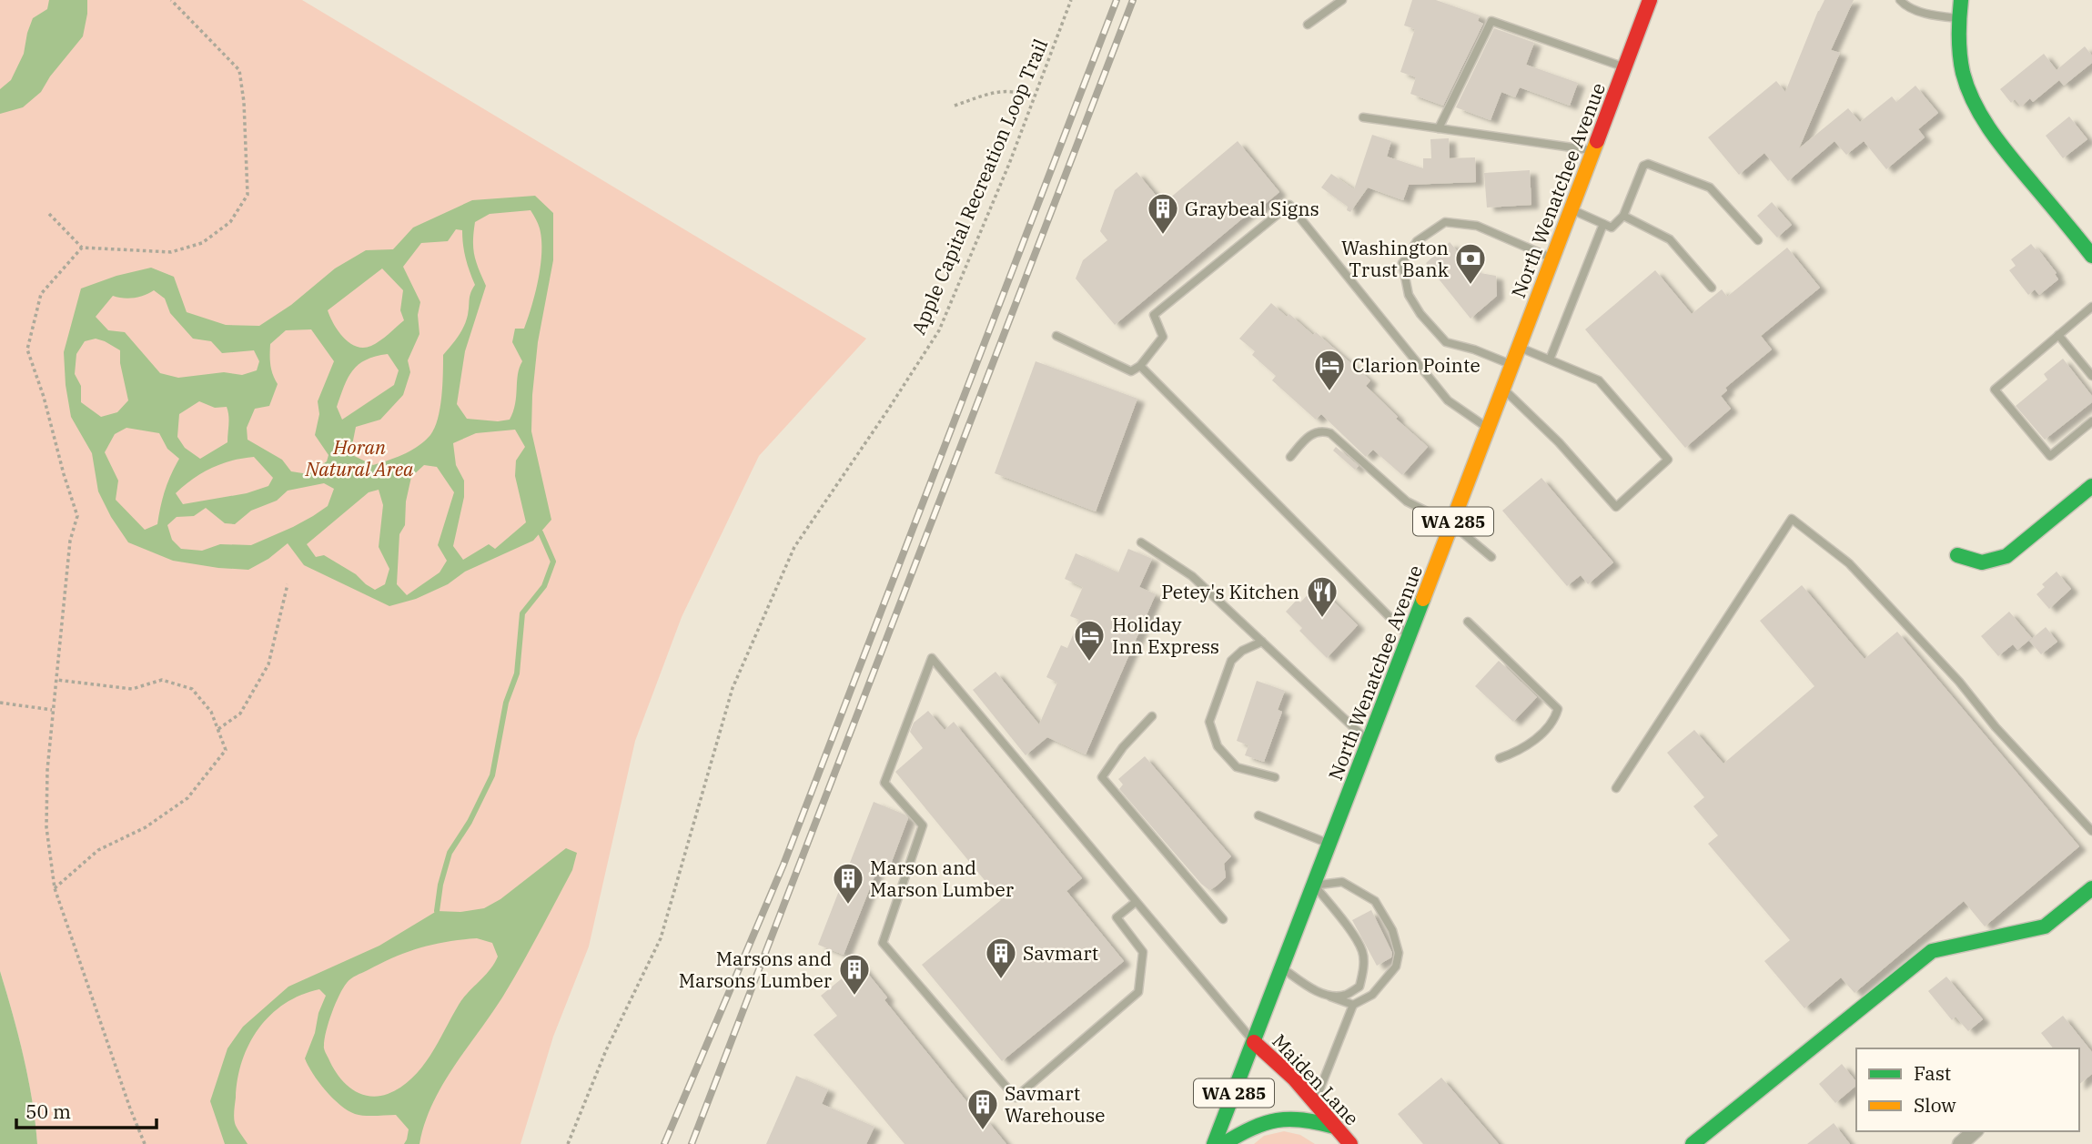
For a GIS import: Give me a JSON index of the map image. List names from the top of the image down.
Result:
{
  "streets": {
    "main road": ["North Wenatchee Avenue", "WA 285", "Maiden Lane"],
    "path": ["Apple Capital Recreation Loop Trail"]
  },
  "crossings": [
    ["North Wenatchee Avenue", "Maiden Lane"]
  ],
  "parks": ["Horan Natural Area"],
  "places": {
    "building": [
      "Graybeal Signs",
      "Marson and Marson Lumber",
      "Savmart",
      "Marsons and Marsons Lumber",
      "Savmart Warehouse"
    ],
    "bank": ["Washington Trust Bank"],
    "hotel": ["Clarion Pointe", "Holiday Inn Express"],
    "restaurant": ["Petey's Kitchen"]
  },
  "legend": ["Fast", "Slow"],
  "scale_bar": "50 m"
}
